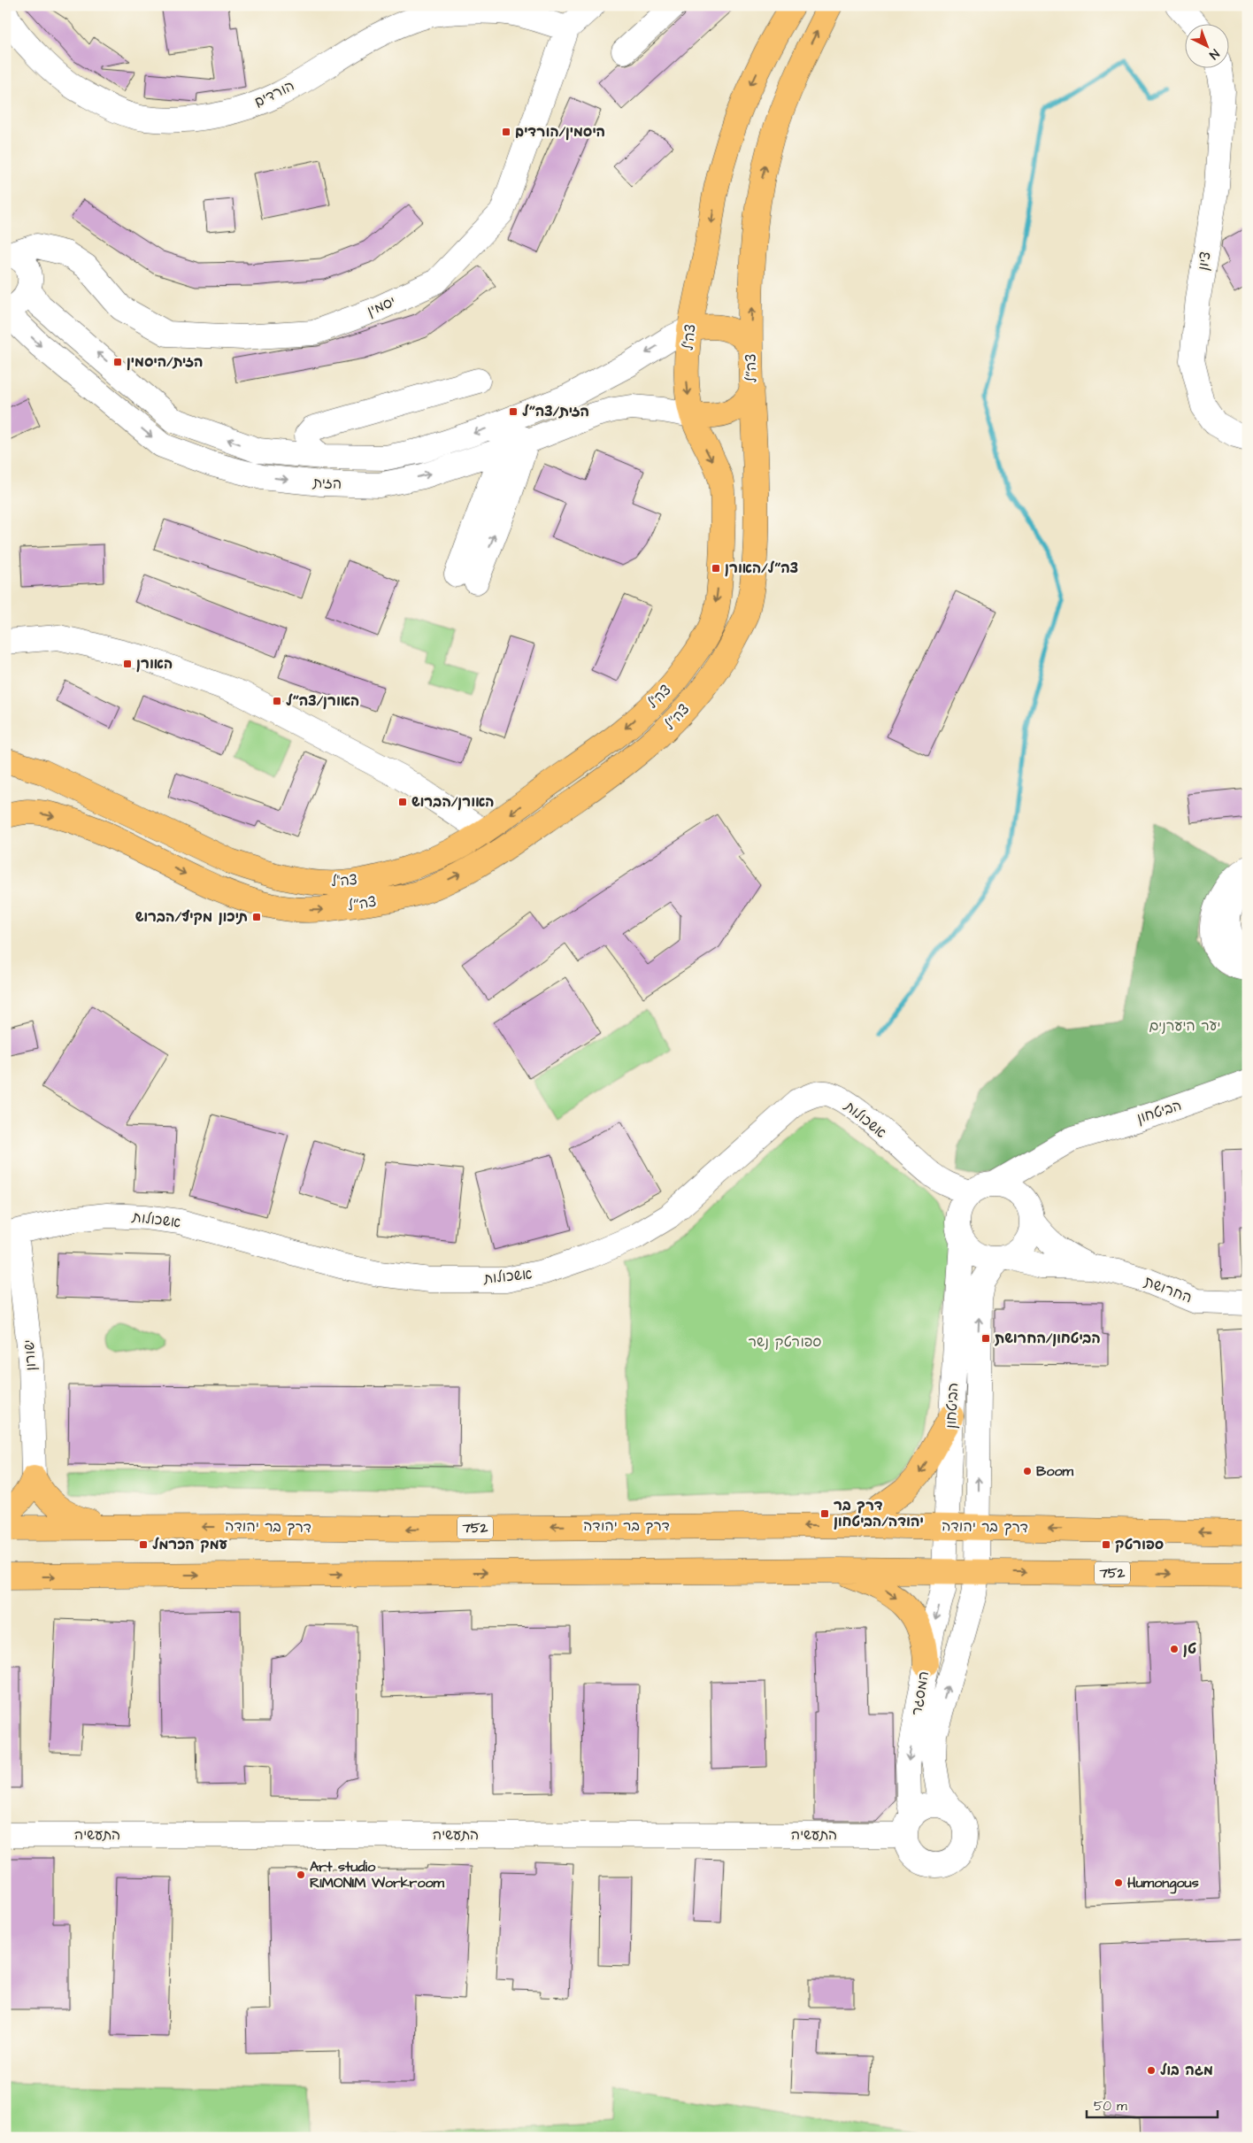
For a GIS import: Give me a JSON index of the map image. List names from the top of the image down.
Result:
{
  "streets": {
    "main road": [
      "צה\"ל",
      "צה״ל",
      "דרך בר יהודה",
      "752"
    ],
    "street": [
      "הורדים",
      "ציון",
      "יסמין",
      "הזית",
      "הביטחון",
      "אשכולות",
      "החרושת",
      "ישורון",
      "המסגר",
      "התעשיה"
    ]
  },
  "crossings": [
    ["הורדים", "יסמין"],
    ["יסמין", "הזית"],
    ["צה\"ל", "צה״ל"],
    ["צה\"ל", "הזית"],
    ["צה״ל", "הזית"],
    ["הביטחון", "אשכולות"],
    ["הביטחון", "החרושת"],
    ["הביטחון", "דרך בר יהודה"],
    ["הביטחון", "752"],
    ["הביטחון", "המסגר"],
    ["אשכולות", "החרושת"],
    ["אשכולות", "ישורון"],
    ["752", "המסגר"],
    ["המסגר", "התעשיה"]
  ],
  "one_way": ["צה\"ל"],
  "parks": ["יער היערנים", "ספורטק נשר"],
  "places": {
    "transit": [
      "היסמין/הורדים",
      "הזית/היסמין",
      "הזית/צה״ל",
      "צה״ל/האורן",
      "האורן",
      "האורן/צה״ל",
      "האורן/הברוש",
      "תיכון מקיף/הברוש",
      "הביטחון/החרושת",
      "דרך בר יהודה/הביטחון",
      "עמק הכרמל",
      "ספורטק"
    ],
    "other": [
      "Boom",
      "טן",
      "Art studio RIMONIM Workroom",
      "Humongous",
      "מגה בול"
    ]
  },
  "scale_bar": "50 m",
  "north": "bottom right"
}
